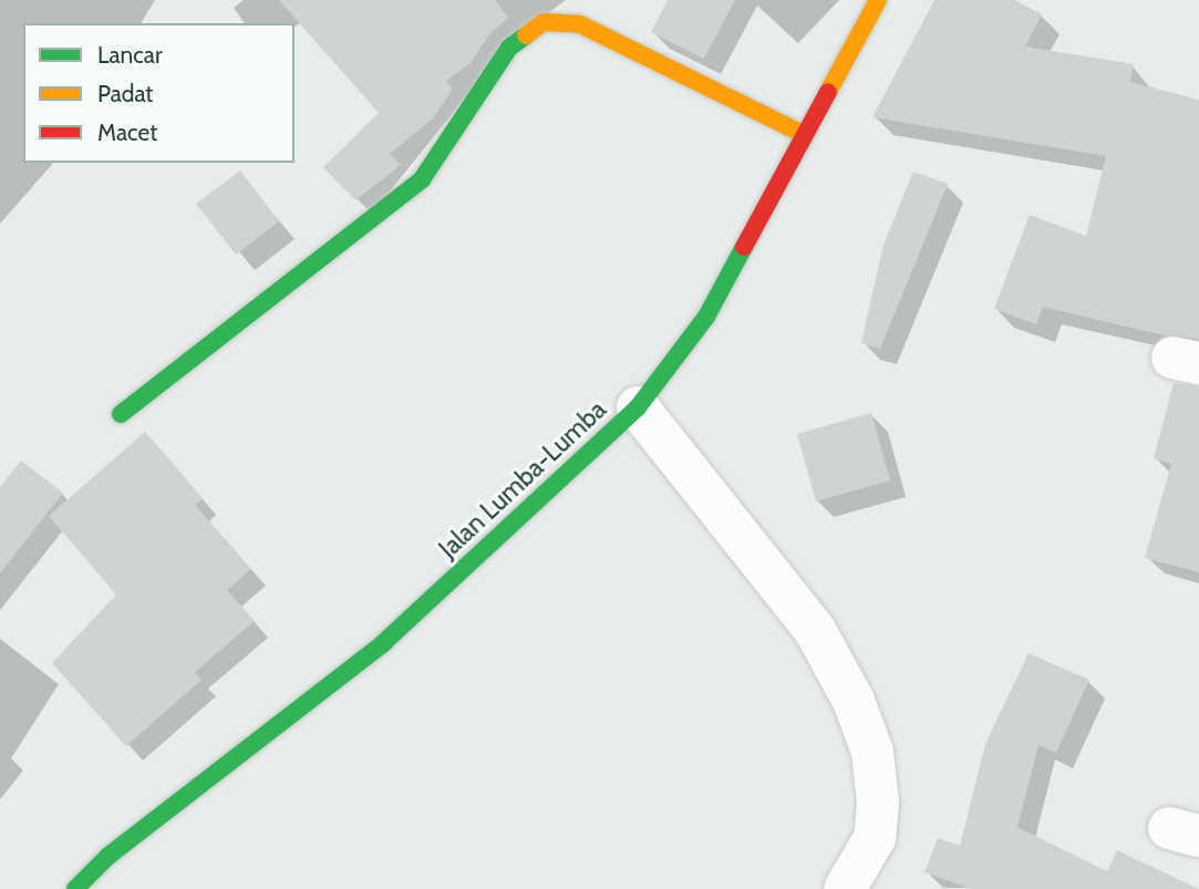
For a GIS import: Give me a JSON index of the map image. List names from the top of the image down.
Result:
{
  "streets": {
    "main road": ["Jalan Lumba-Lumba"]
  },
  "legend": ["Lancar", "Padat", "Macet"]
}
